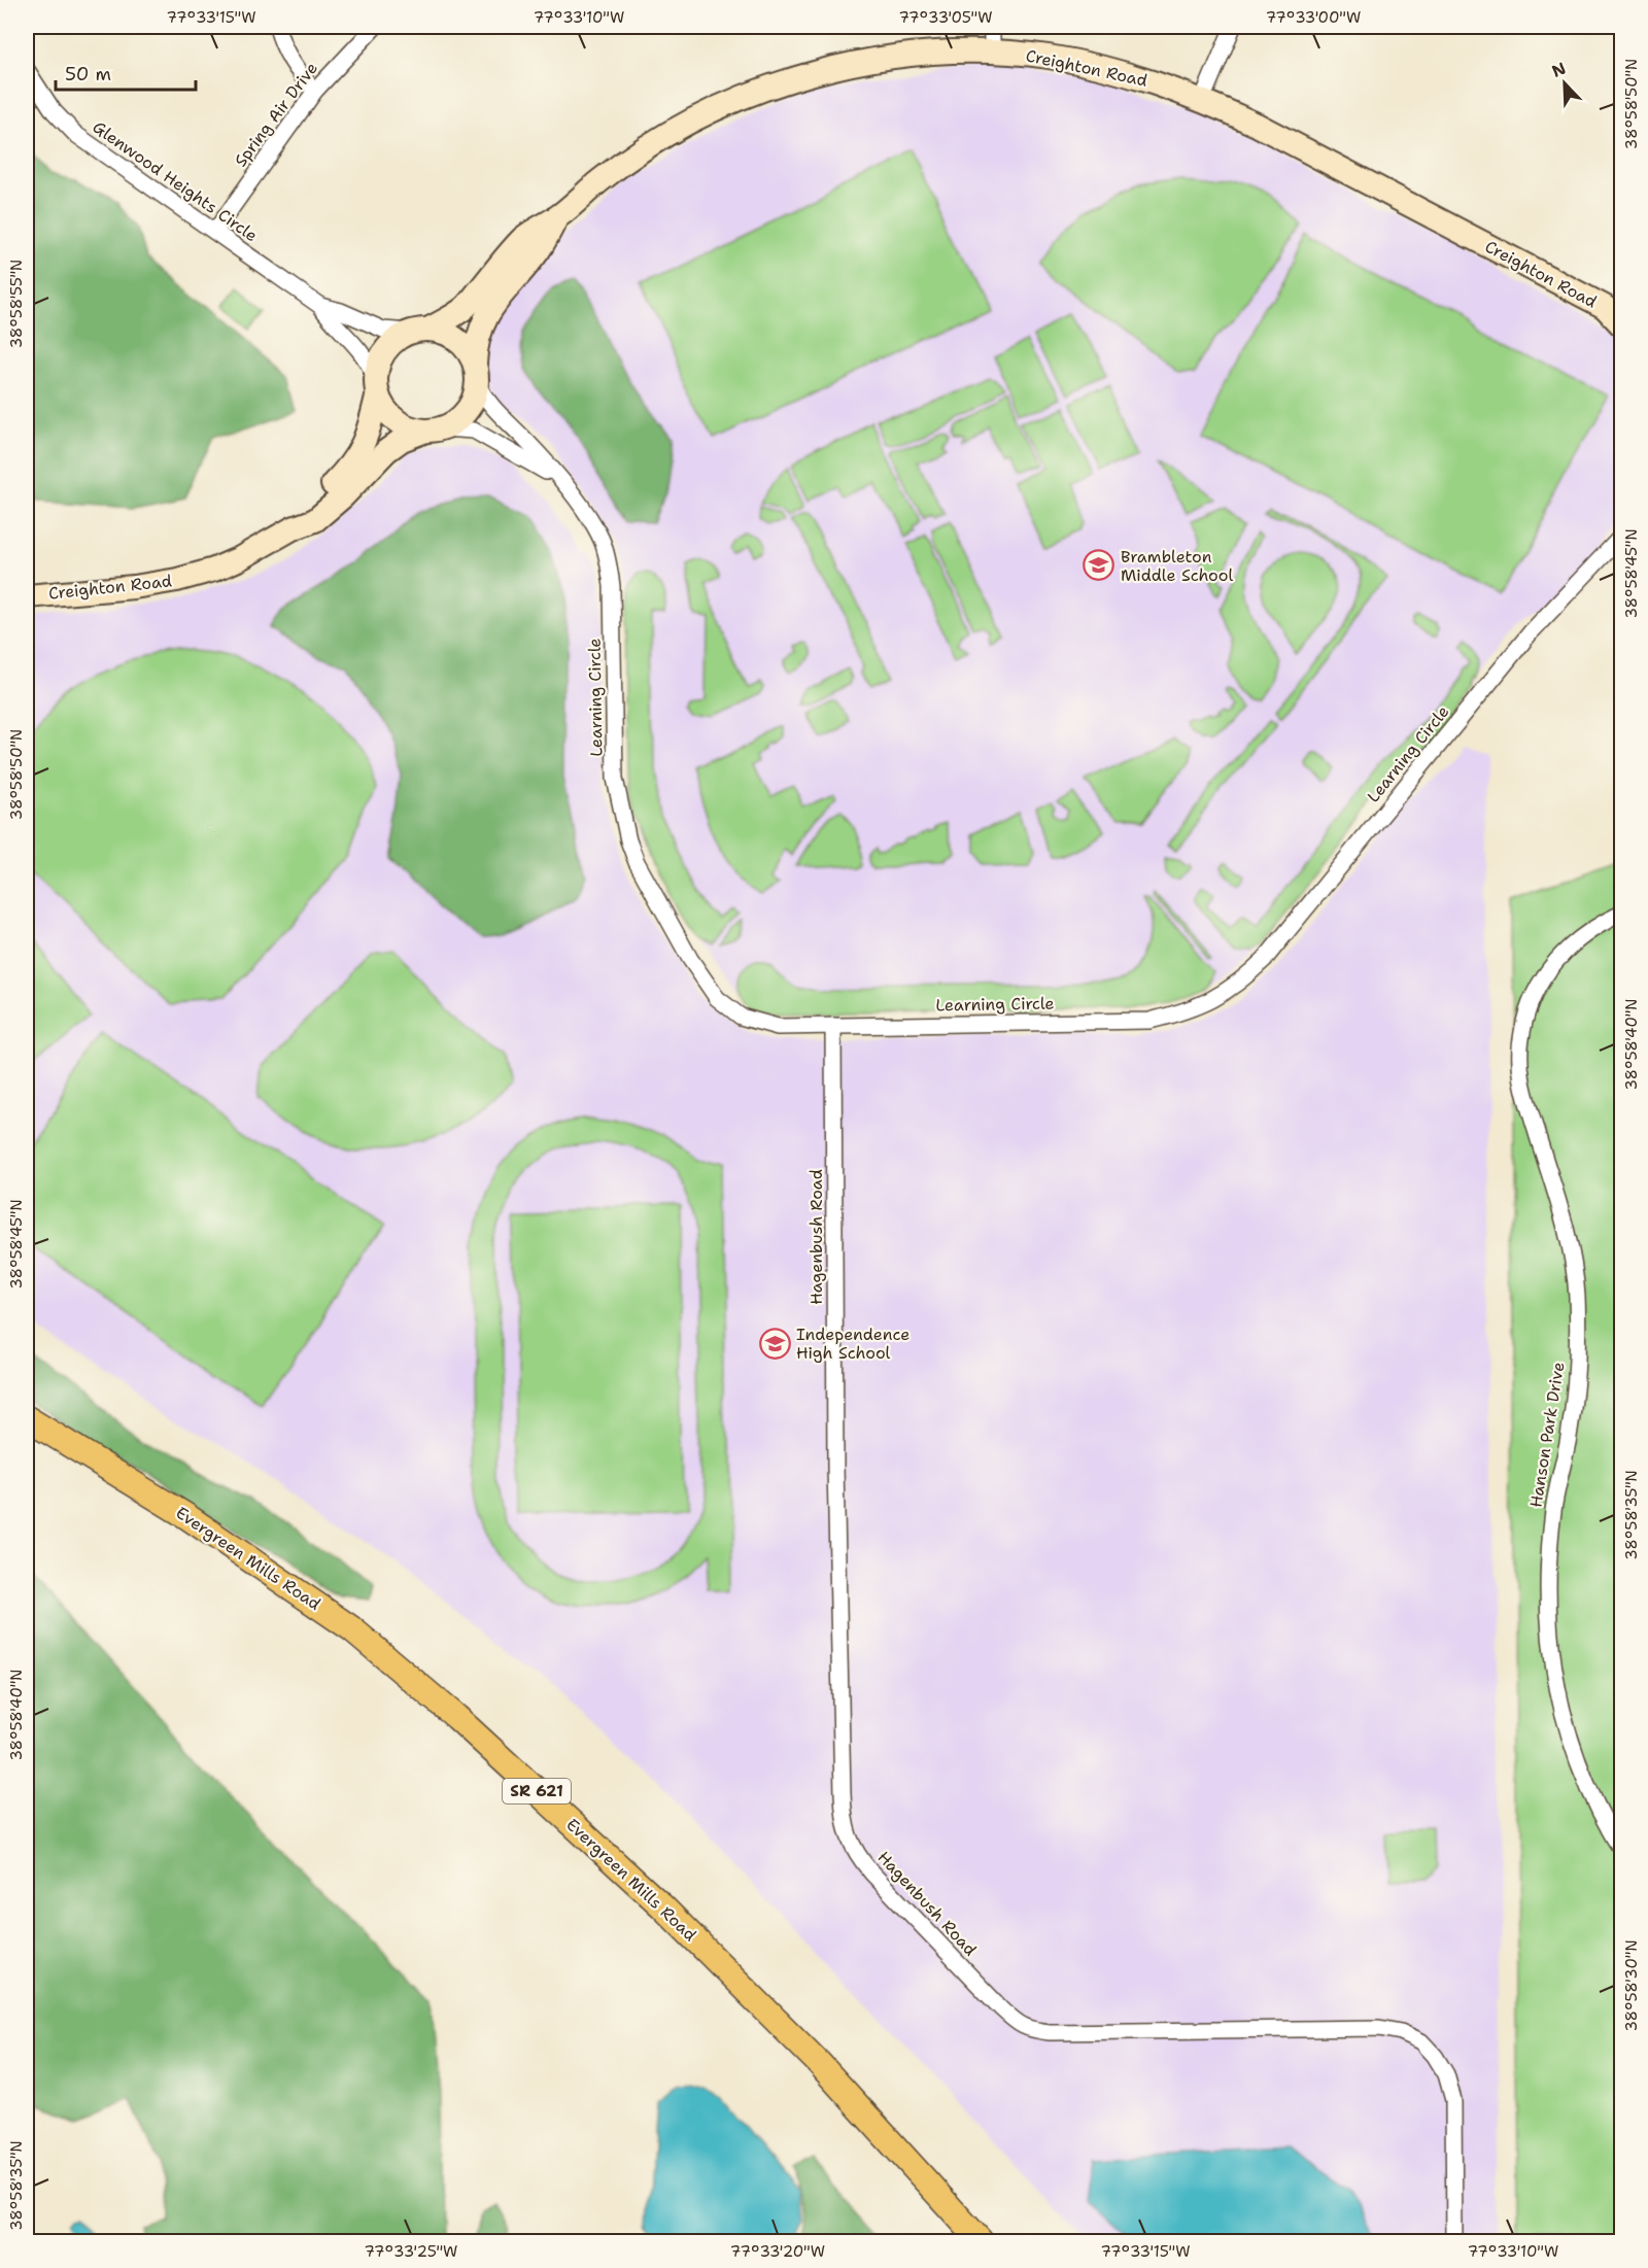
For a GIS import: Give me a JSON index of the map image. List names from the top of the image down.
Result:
{
  "streets": {
    "main road": ["Evergreen Mills Road", "SR 621"],
    "street": [
      "Creighton Road",
      "Spring Air Drive",
      "Glenwood Heights Circle",
      "Learning Circle",
      "Hagenbush Road",
      "Hanson Park Drive"
    ]
  },
  "crossings": [
    ["Creighton Road", "Glenwood Heights Circle"],
    ["Creighton Road", "Learning Circle"],
    ["Spring Air Drive", "Glenwood Heights Circle"],
    ["Glenwood Heights Circle", "Learning Circle"],
    ["Learning Circle", "Hagenbush Road"]
  ],
  "places": {
    "school or university": ["Brambleton Middle School", "Independence High School"]
  },
  "scale_bar": "50 m",
  "north": "top left",
  "coordinates": [
    "77°33'15\"W",
    "77°33'10\"W",
    "77°33'05\"W",
    "77°33'00\"W",
    "38°58'50\"N",
    "38°58'55\"N",
    "38°58'45\"N",
    "38°58'40\"N",
    "38°58'35\"N",
    "38°58'30\"N",
    "77°33'25\"W",
    "77°33'20\"W"
  ]
}
